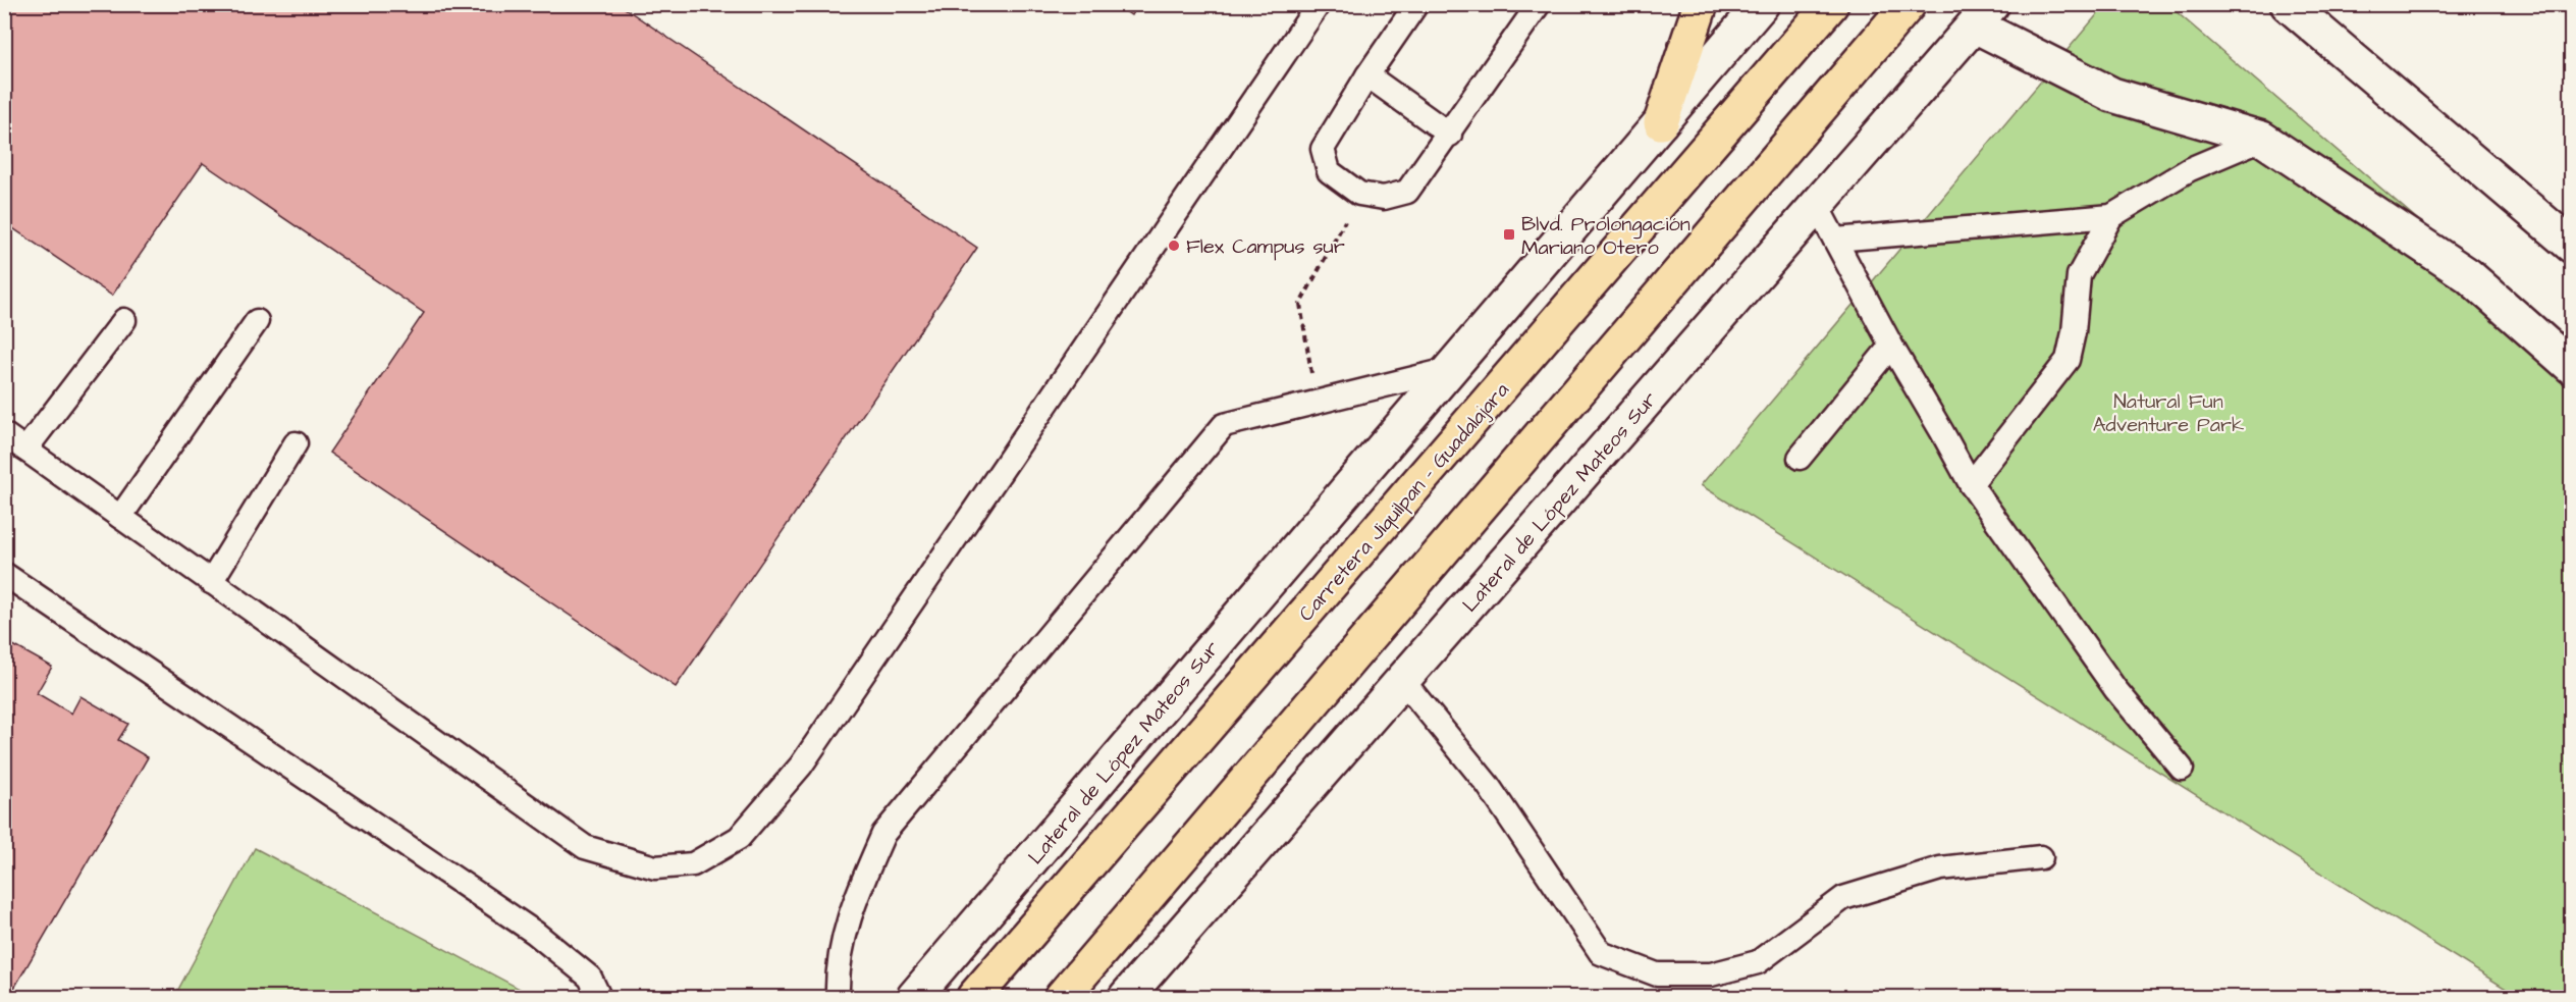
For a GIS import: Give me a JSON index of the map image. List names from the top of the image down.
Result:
{
  "streets": {
    "main road": ["Carretera Jiquilpan - Guadalajara"],
    "street": ["Lateral de López Mateos Sur"]
  },
  "parks": ["Natural Fun Adventure Park"],
  "places": {
    "transit": ["Blvd. Prolongación Mariano Otero"],
    "other": ["Flex Campus sur"]
  }
}
